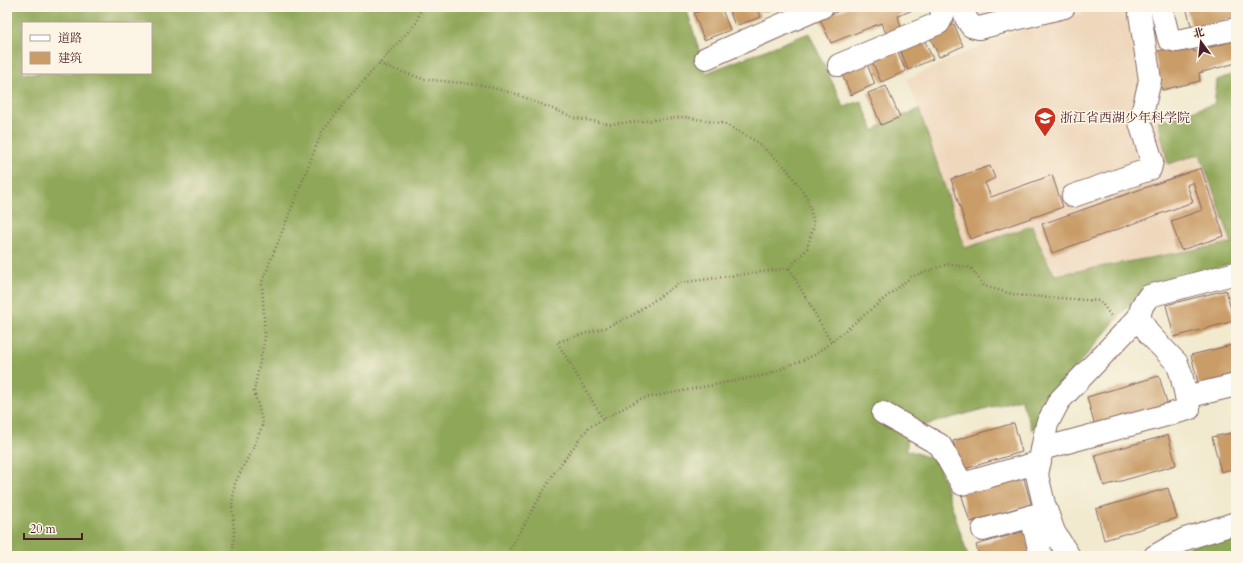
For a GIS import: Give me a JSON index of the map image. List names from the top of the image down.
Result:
{
  "places": {
    "school or university": ["浙江省西湖少年科学院"]
  },
  "legend": ["道路", "建筑"],
  "scale_bar": "20 m",
  "north": "top"
}
